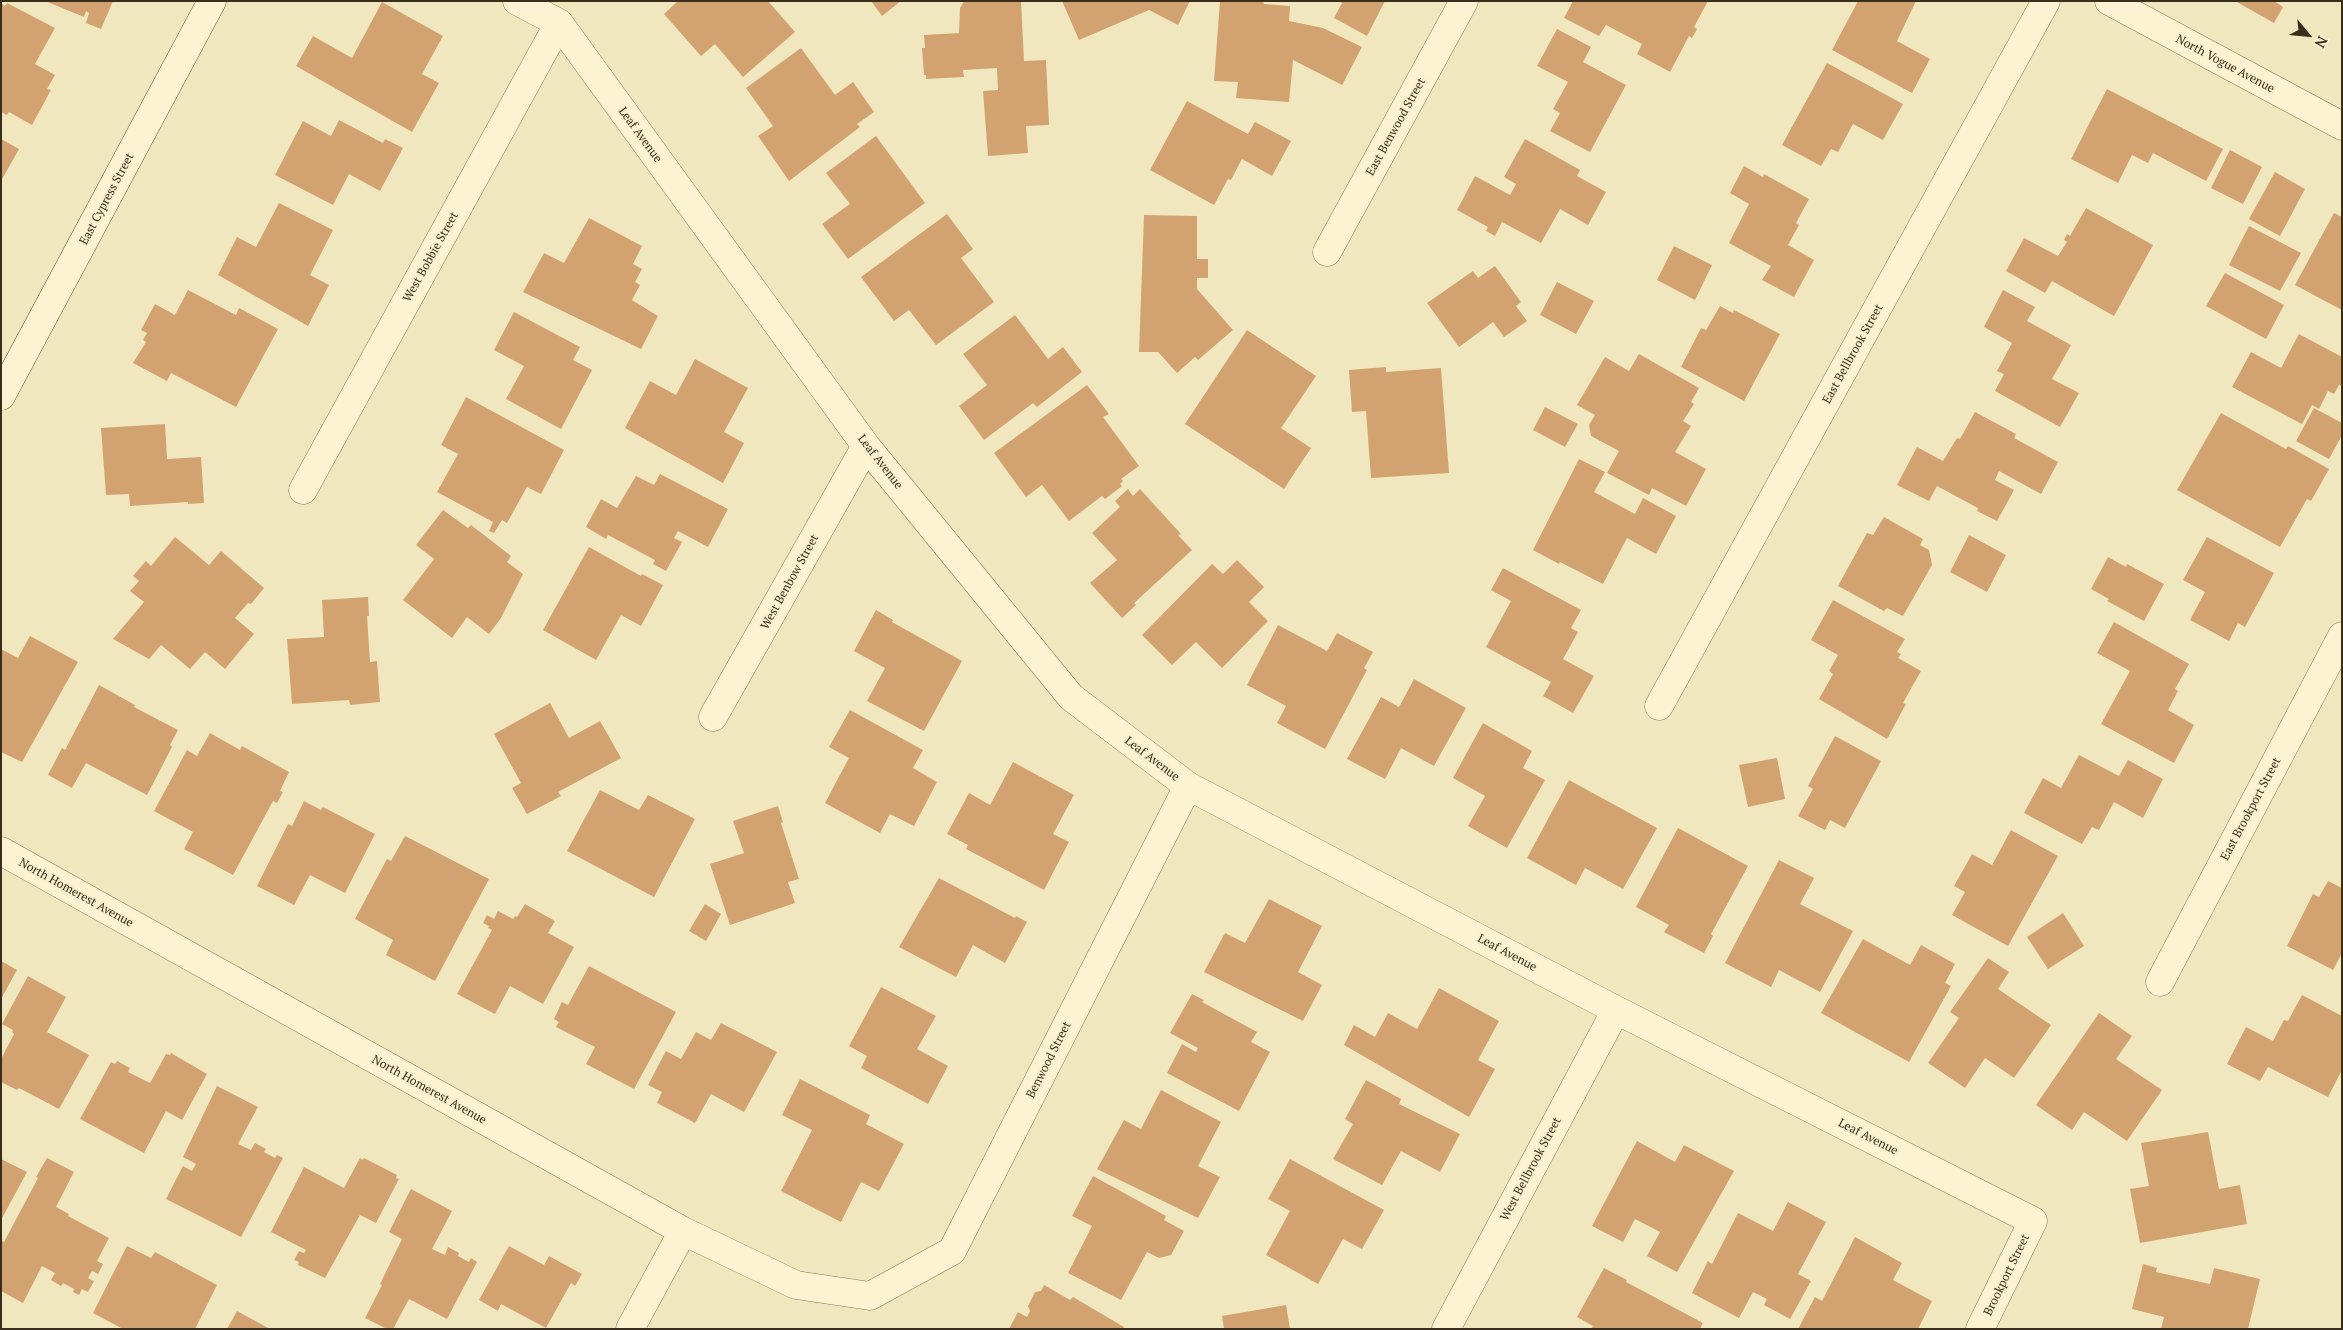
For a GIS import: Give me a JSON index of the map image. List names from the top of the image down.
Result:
{
  "streets": {
    "street": [
      "North Vogue Avenue",
      "East Benwood Street",
      "Leaf Avenue",
      "East Cypress Street",
      "West Bobbie Street",
      "East Bellbrook Street",
      "West Benbow Street",
      "East Brookport Street",
      "North Homerest Avenue",
      "Benwood Street",
      "West Bellbrook Street",
      "Brookport Street"
    ]
  },
  "crossings": [
    ["Leaf Avenue", "West Bobbie Street"],
    ["Leaf Avenue", "West Benbow Street"],
    ["Leaf Avenue", "Benwood Street"],
    ["Leaf Avenue", "West Bellbrook Street"],
    ["Leaf Avenue", "Brookport Street"],
    ["North Homerest Avenue", "Benwood Street"]
  ],
  "north": "bottom right"
}
